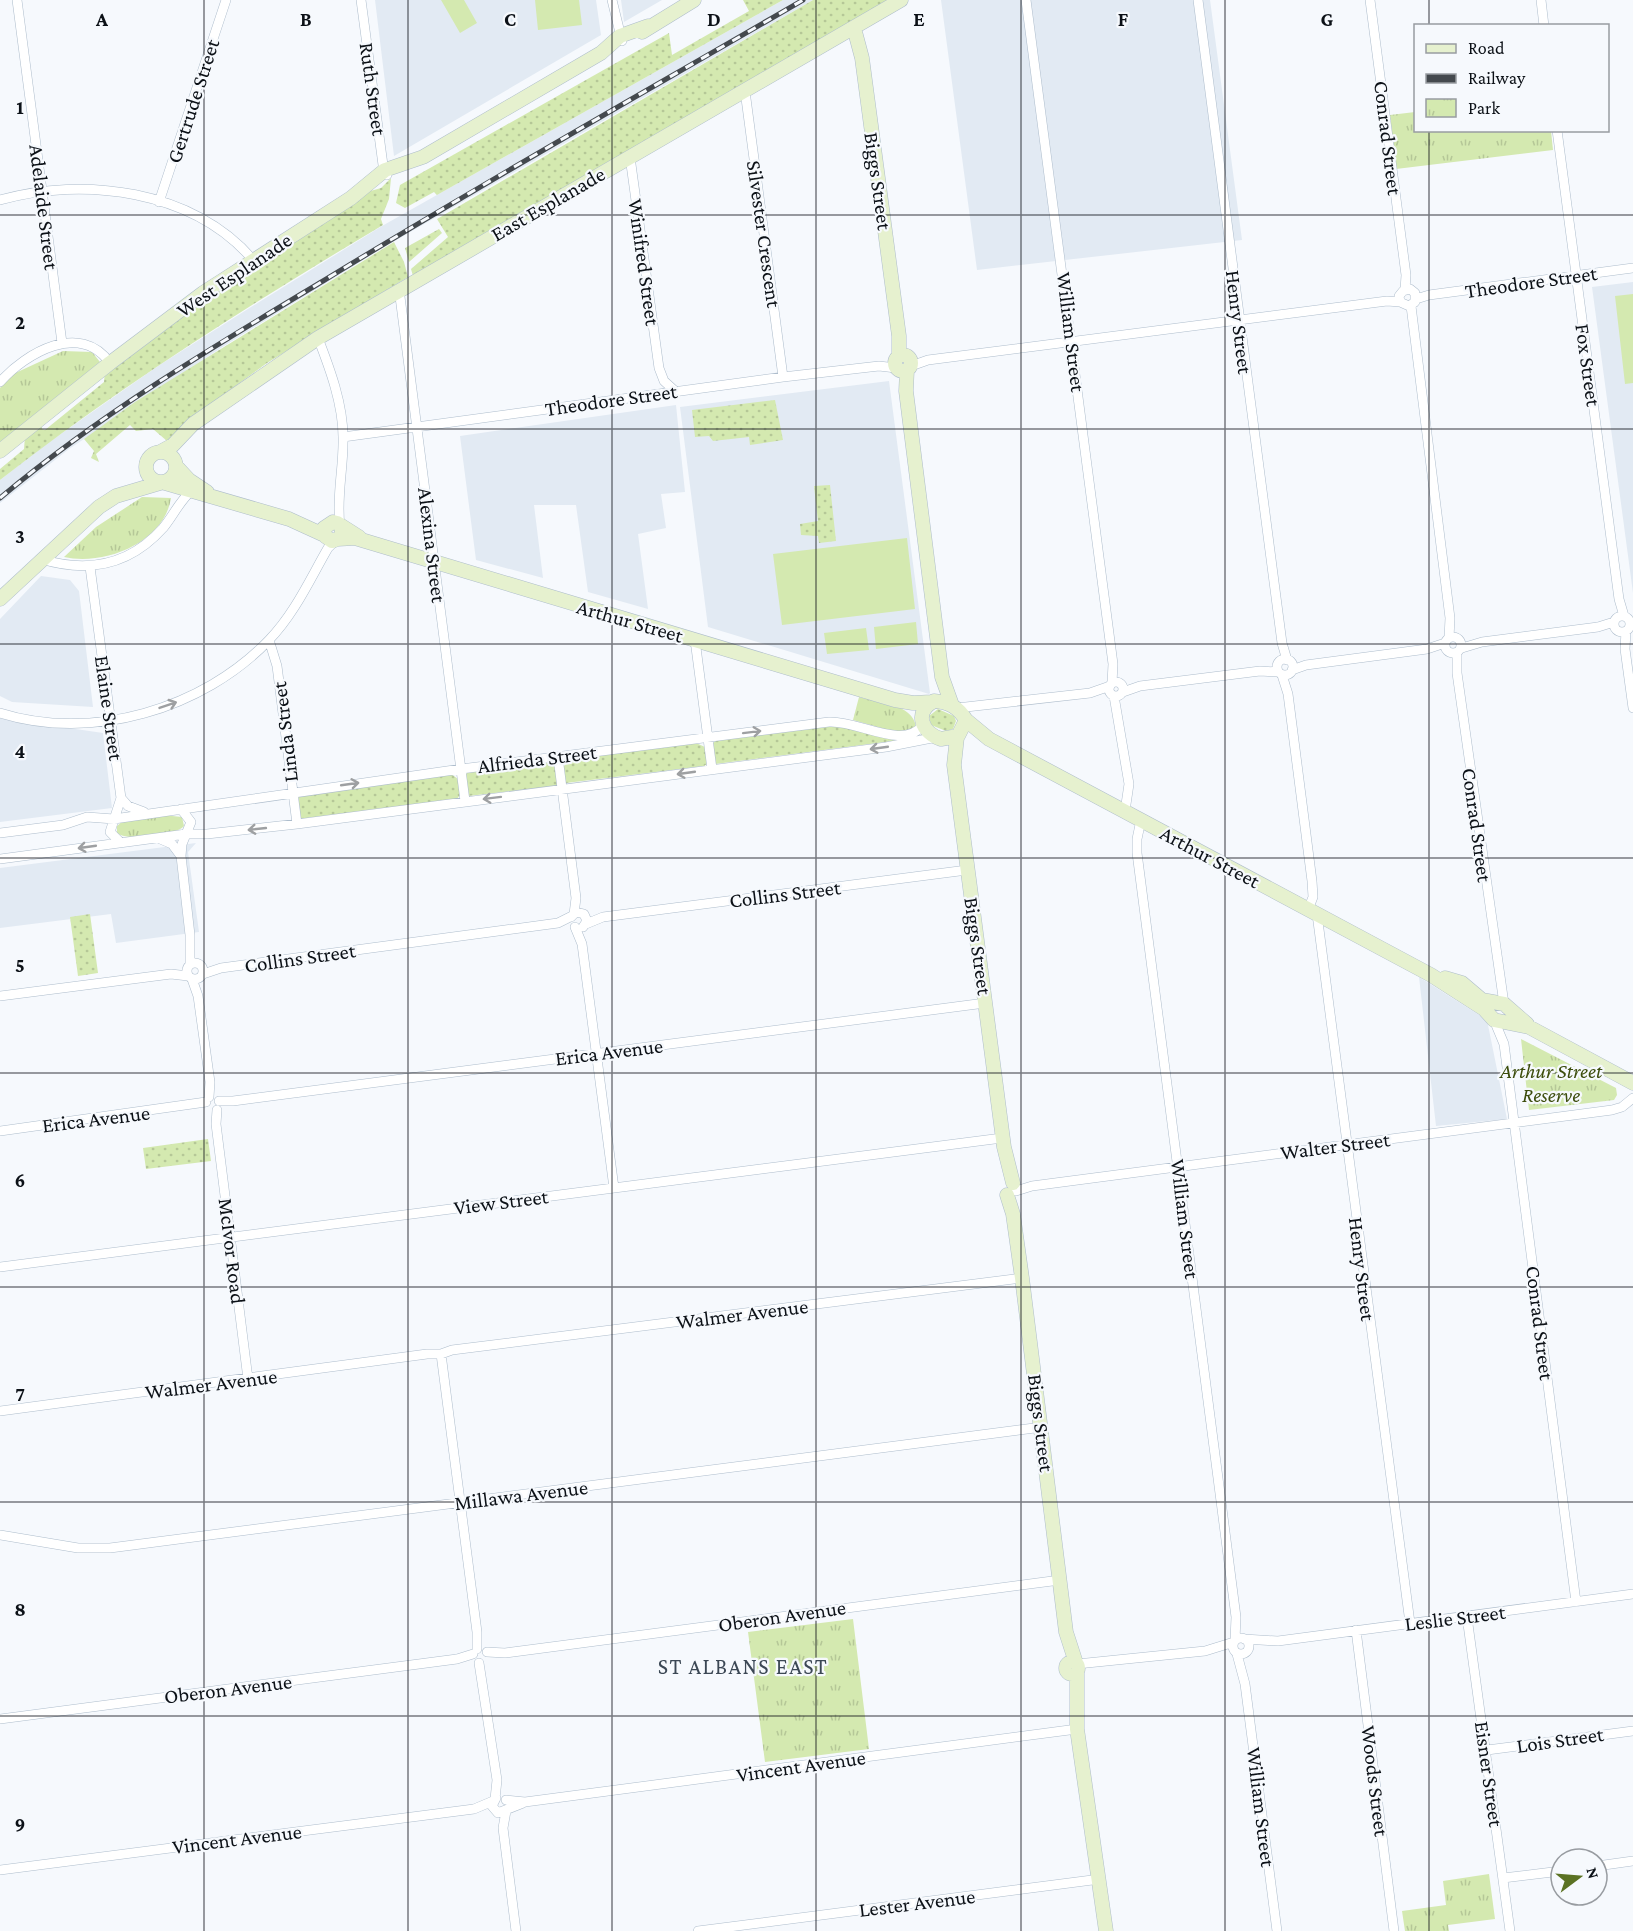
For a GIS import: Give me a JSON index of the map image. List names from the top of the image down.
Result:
{
  "streets": {
    "street": [
      "Ruth Street",
      "Gertrude Street",
      "Conrad Street",
      "Biggs Street",
      "East Esplanade",
      "Adelaide Street",
      "Silvester Crescent",
      "Winifred Street",
      "West Esplanade",
      "Theodore Street",
      "Henry Street",
      "William Street",
      "Fox Street",
      "Alexina Street",
      "Arthur Street",
      "Elaine Street",
      "Linda Street",
      "Alfrieda Street",
      "Collins Street",
      "Erica Avenue",
      "Walter Street",
      "View Street",
      "McIvor Road",
      "Walmer Avenue",
      "Millawa Avenue",
      "Oberon Avenue",
      "Leslie Street",
      "Lois Street",
      "Vincent Avenue",
      "Eisner Street",
      "Woods Street",
      "Lester Avenue"
    ]
  },
  "crossings": [
    ["Ruth Street", "West Esplanade"],
    ["Conrad Street", "Theodore Street"],
    ["Conrad Street", "Arthur Street"],
    ["Conrad Street", "Walter Street"],
    ["Conrad Street", "Leslie Street"],
    ["Biggs Street", "East Esplanade"],
    ["Biggs Street", "Theodore Street"],
    ["Biggs Street", "Arthur Street"],
    ["Biggs Street", "Alfrieda Street"],
    ["Biggs Street", "Collins Street"],
    ["Biggs Street", "Erica Avenue"],
    ["Biggs Street", "Walter Street"],
    ["Biggs Street", "View Street"],
    ["Biggs Street", "Walmer Avenue"],
    ["Biggs Street", "Millawa Avenue"],
    ["Biggs Street", "Oberon Avenue"],
    ["Biggs Street", "Leslie Street"],
    ["Biggs Street", "Vincent Avenue"],
    ["Biggs Street", "Lester Avenue"],
    ["East Esplanade", "Silvester Crescent"],
    ["East Esplanade", "Winifred Street"],
    ["East Esplanade", "Alexina Street"],
    ["Silvester Crescent", "Theodore Street"],
    ["Winifred Street", "Theodore Street"],
    ["Theodore Street", "Henry Street"],
    ["Theodore Street", "William Street"],
    ["Theodore Street", "Fox Street"],
    ["Theodore Street", "Alexina Street"],
    ["Henry Street", "Arthur Street"],
    ["Henry Street", "Walter Street"],
    ["Henry Street", "Leslie Street"],
    ["William Street", "Arthur Street"],
    ["William Street", "Walter Street"],
    ["William Street", "Leslie Street"],
    ["Alexina Street", "Arthur Street"],
    ["Alexina Street", "Alfrieda Street"],
    ["Arthur Street", "Alfrieda Street"],
    ["Elaine Street", "Alfrieda Street"],
    ["Linda Street", "Alfrieda Street"],
    ["Alfrieda Street", "McIvor Road"],
    ["Collins Street", "McIvor Road"],
    ["Erica Avenue", "McIvor Road"],
    ["View Street", "McIvor Road"],
    ["McIvor Road", "Walmer Avenue"],
    ["Leslie Street", "Eisner Street"],
    ["Leslie Street", "Woods Street"],
    ["Lois Street", "Eisner Street"]
  ],
  "districts": ["ST ALBANS EAST"],
  "parks": ["Arthur Street Reserve"],
  "legend": ["Road", "Railway", "Park"],
  "north": "right",
  "grid": {
    "columns": [
      "A",
      "B",
      "C",
      "D",
      "E",
      "F",
      "G"
    ],
    "rows": [
      "1",
      "2",
      "3",
      "4",
      "5",
      "6",
      "7",
      "8",
      "9"
    ]
  }
}
